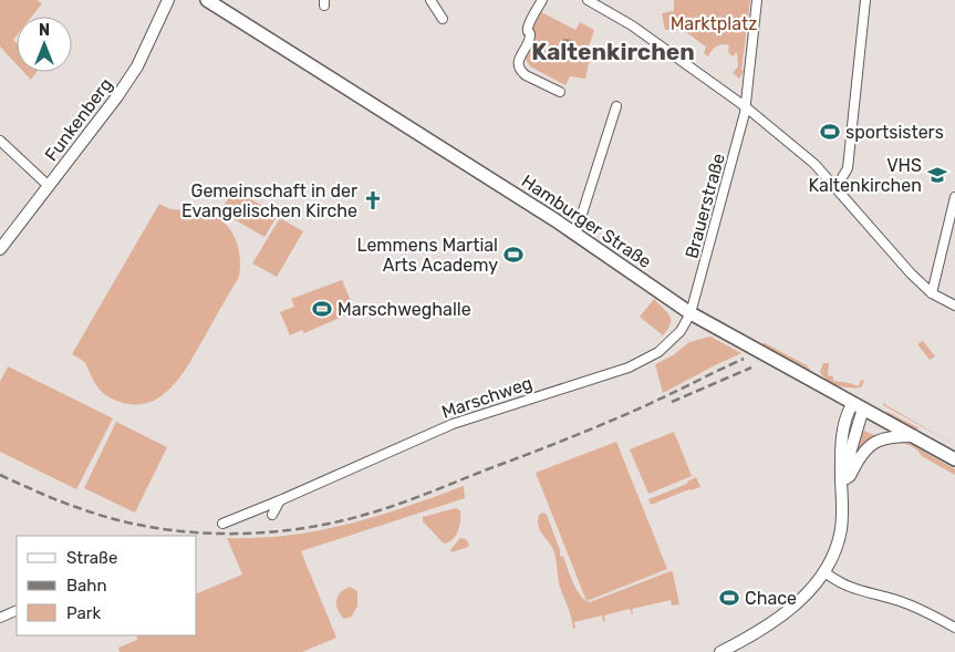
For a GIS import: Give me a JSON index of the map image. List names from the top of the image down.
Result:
{
  "streets": {
    "main road": ["Hamburger Straße"],
    "street": ["Funkenberg", "Brauerstraße", "Marschweg"]
  },
  "crossings": [
    ["Brauerstraße", "Hamburger Straße"],
    ["Brauerstraße", "Marschweg"],
    ["Hamburger Straße", "Marschweg"]
  ],
  "districts": ["Kaltenkirchen"],
  "parks": ["Marktplatz"],
  "places": {
    "sports": [
      "sportsisters",
      "Lemmens Martial Arts Academy",
      "Marschweghalle",
      "Chace"
    ],
    "school or university": ["VHS Kaltenkirchen"],
    "church": ["Gemeinschaft in der Evangelischen Kirche"]
  },
  "legend": ["Straße", "Bahn", "Park"],
  "north": "top"
}
